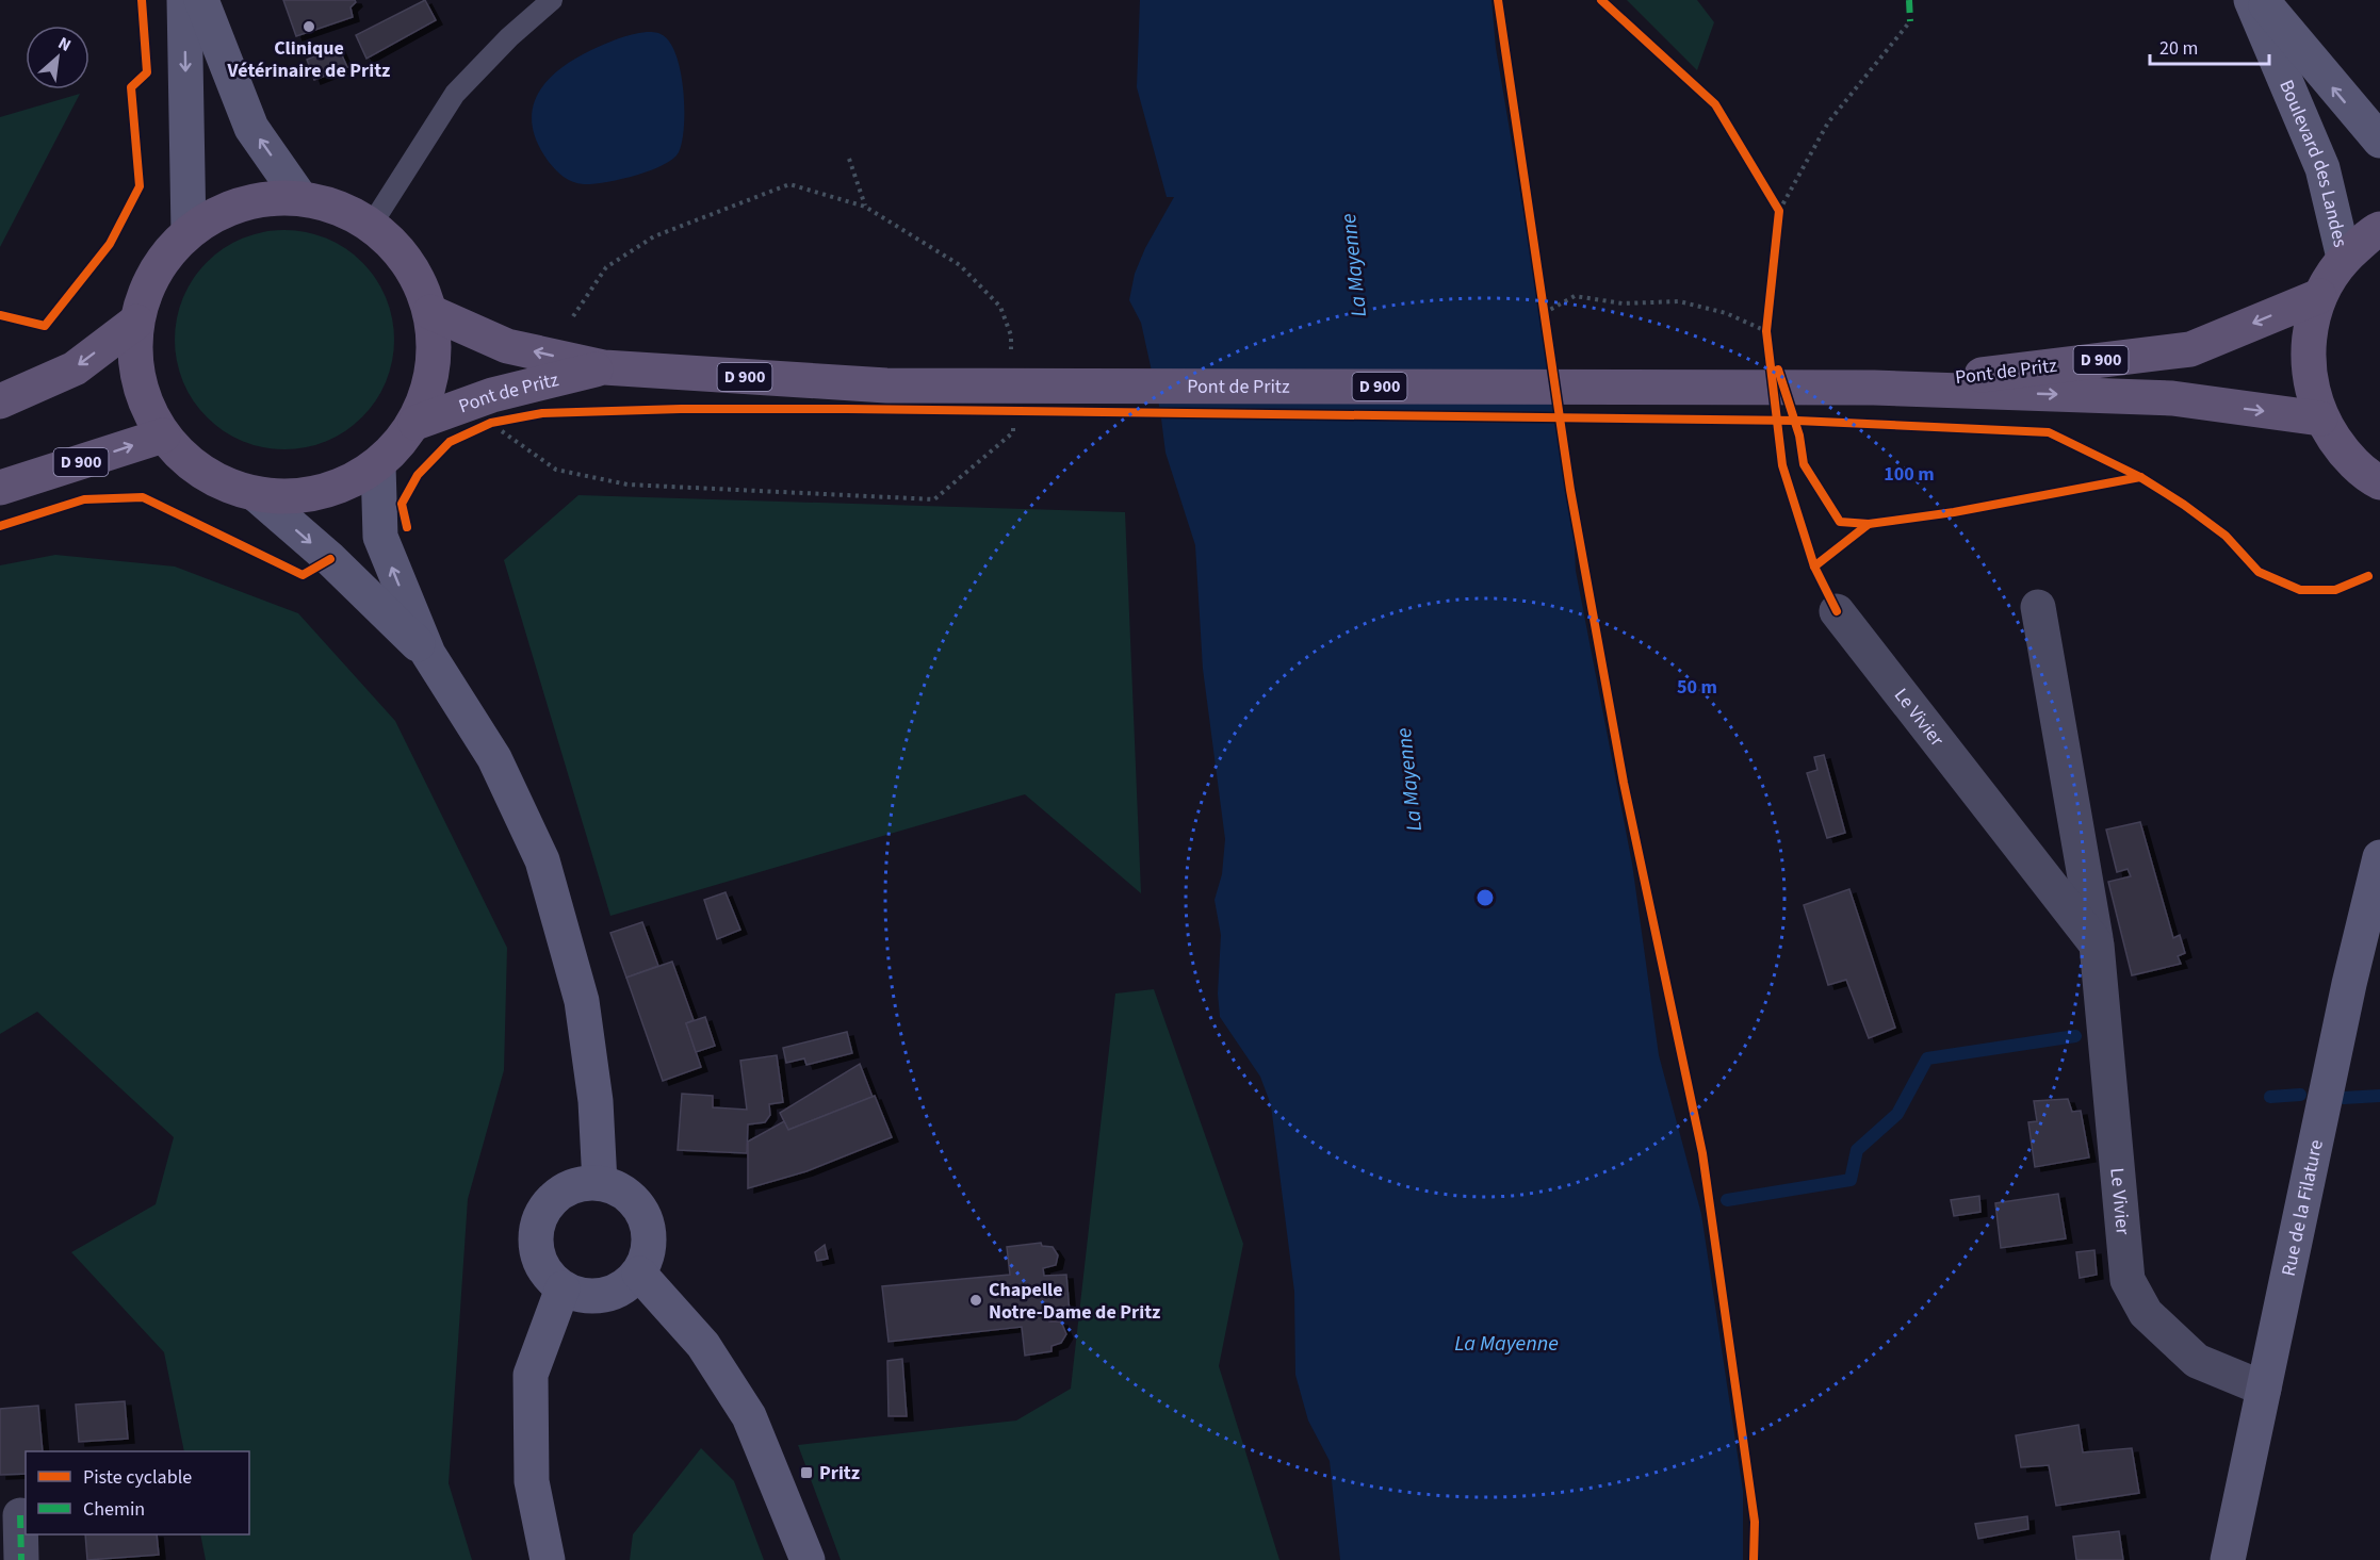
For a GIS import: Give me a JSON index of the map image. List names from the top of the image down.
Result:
{
  "streets": {
    "main road": ["D 900", "Pont de Pritz"],
    "street": ["Boulevard des Landes", "Le Vivier", "Rue de la Filature"]
  },
  "crossings": [
    ["Le Vivier", "Rue de la Filature"]
  ],
  "water": ["La Mayenne"],
  "places": {
    "other": ["Clinique Vétérinaire de Pritz", "Chapelle Notre-Dame de Pritz"],
    "transit": ["Pritz"]
  },
  "legend": ["Piste cyclable", "Chemin"],
  "scale_bar": "20 m",
  "north": "top right",
  "rings": ["100 m", "50 m"]
}
